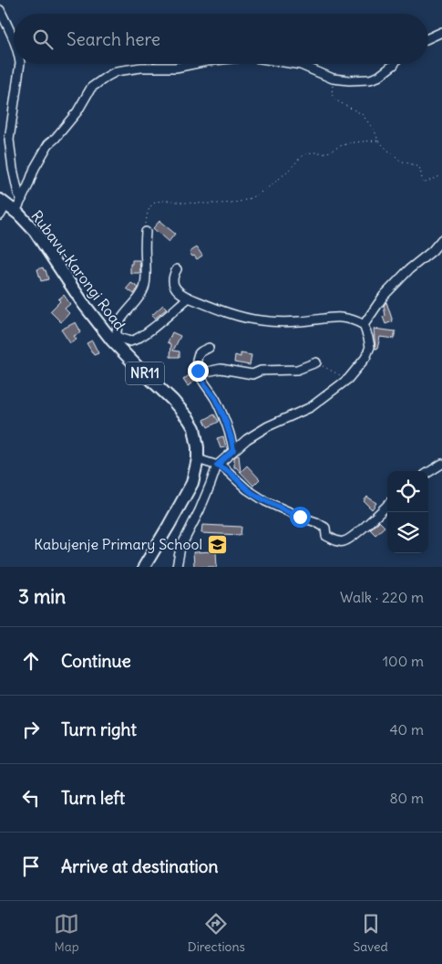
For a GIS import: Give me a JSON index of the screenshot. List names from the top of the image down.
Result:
{
  "streets": {
    "highway": ["Rubavu-Karongi Road", "NR11"]
  },
  "places": {
    "school or university": ["Kabujenje Primary School"]
  },
  "page": {
    "search": "Search here",
    "heading": ["3 min", "Walk · 220 m"],
    "list": [
      ["Continue", "100 m"],
      ["Turn right", "40 m"],
      ["Turn left", "80 m"],
      "Arrive at destination"
    ],
    "nav": ["Map", "Directions", "Saved"]
  }
}
